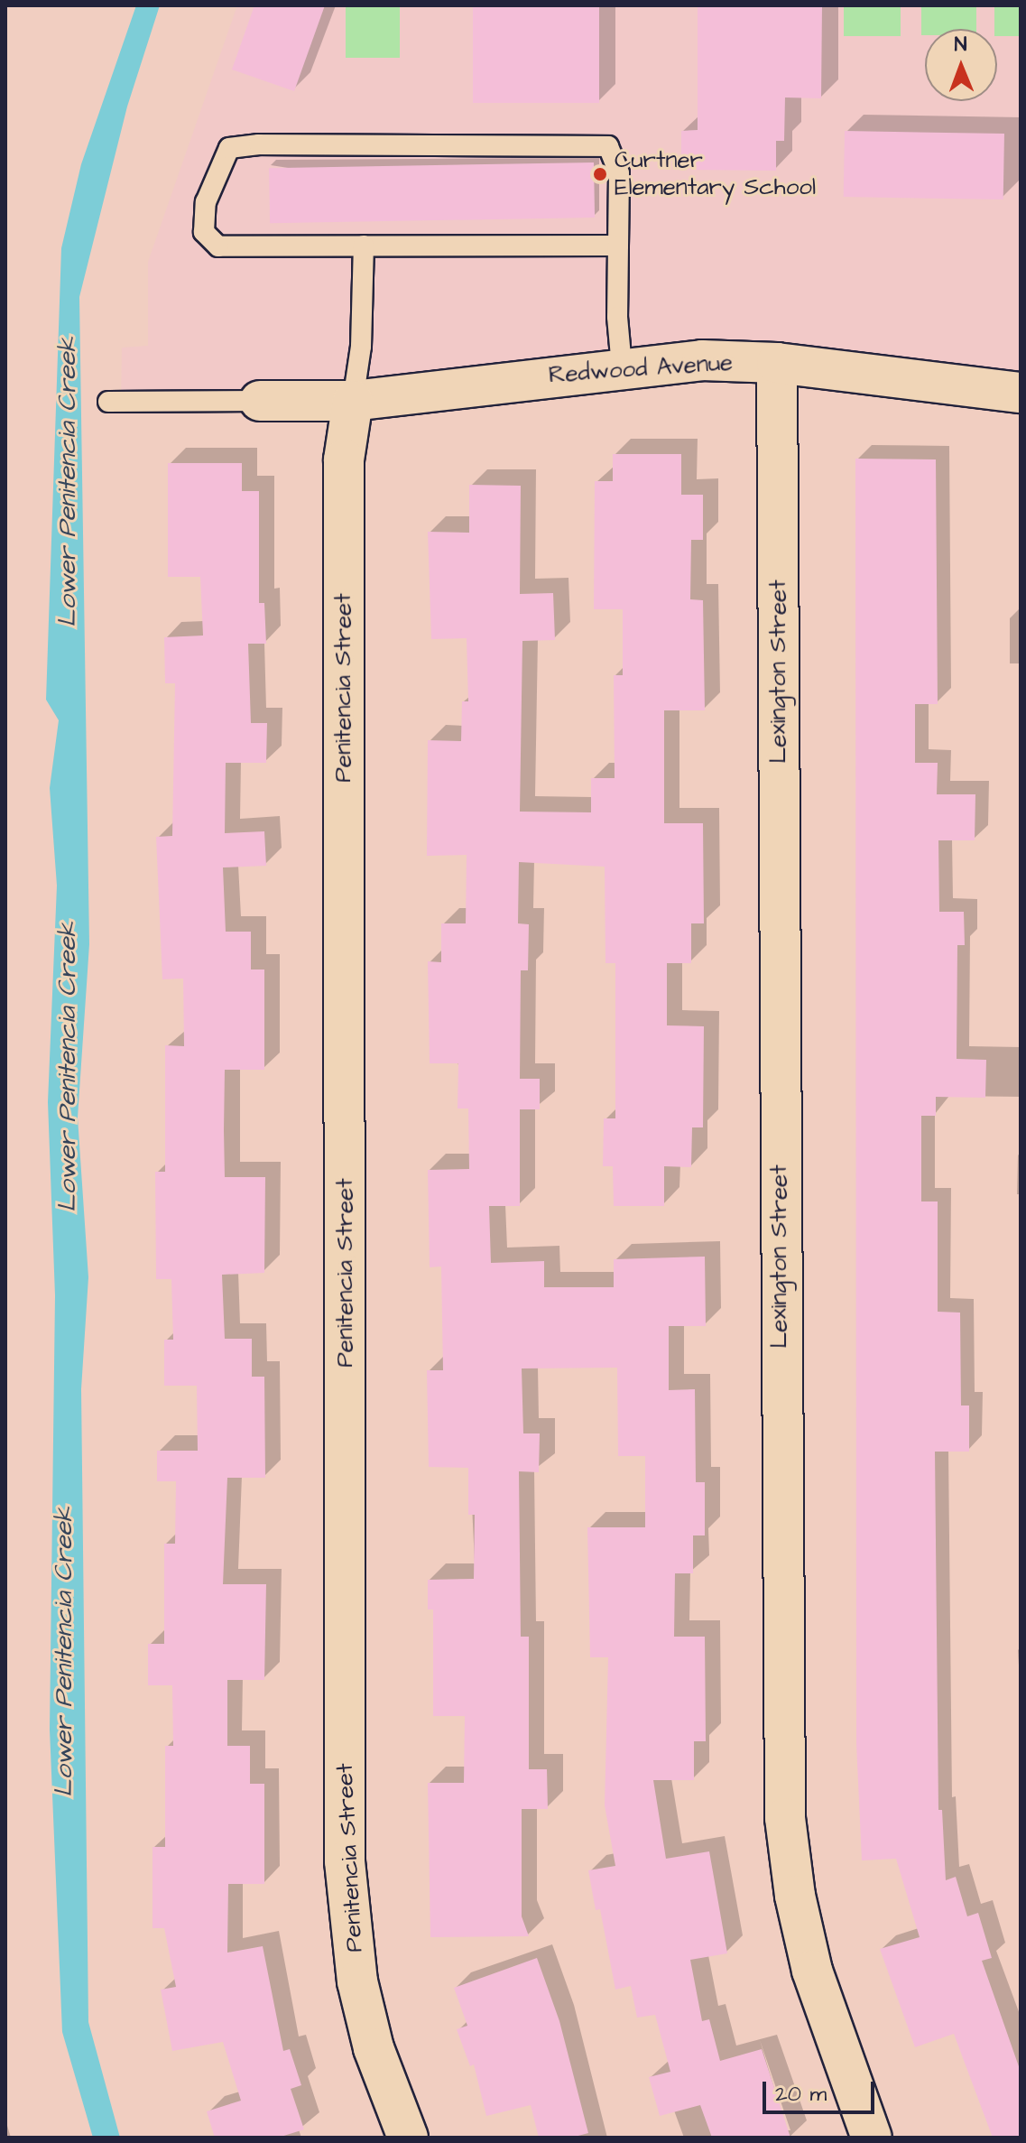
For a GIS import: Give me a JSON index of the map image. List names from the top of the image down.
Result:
{
  "streets": {
    "street": ["Redwood Avenue", "Lexington Street", "Penitencia Street"]
  },
  "crossings": [
    ["Redwood Avenue", "Lexington Street"],
    ["Redwood Avenue", "Penitencia Street"]
  ],
  "water": ["Lower Penitencia Creek"],
  "places": ["Curtner Elementary School"],
  "scale_bar": "20 m",
  "north": "top"
}
